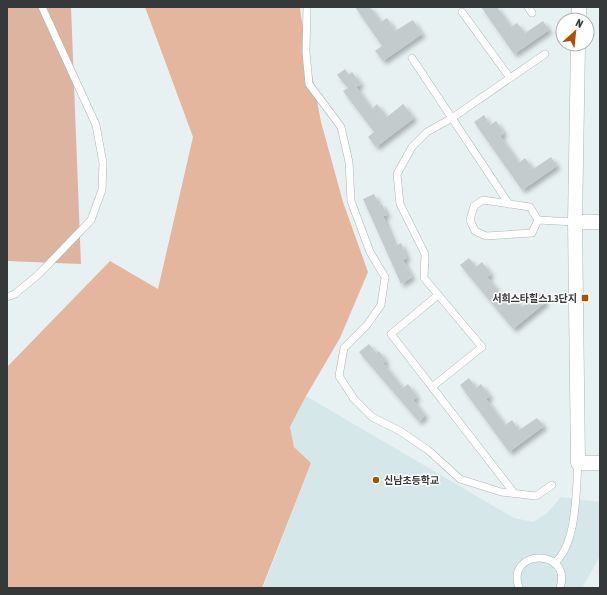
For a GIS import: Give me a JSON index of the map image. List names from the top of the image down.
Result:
{
  "places": {
    "transit": ["서희스타힐스1.3단지"],
    "other": ["신남초등학교"]
  },
  "north": "top right"
}
